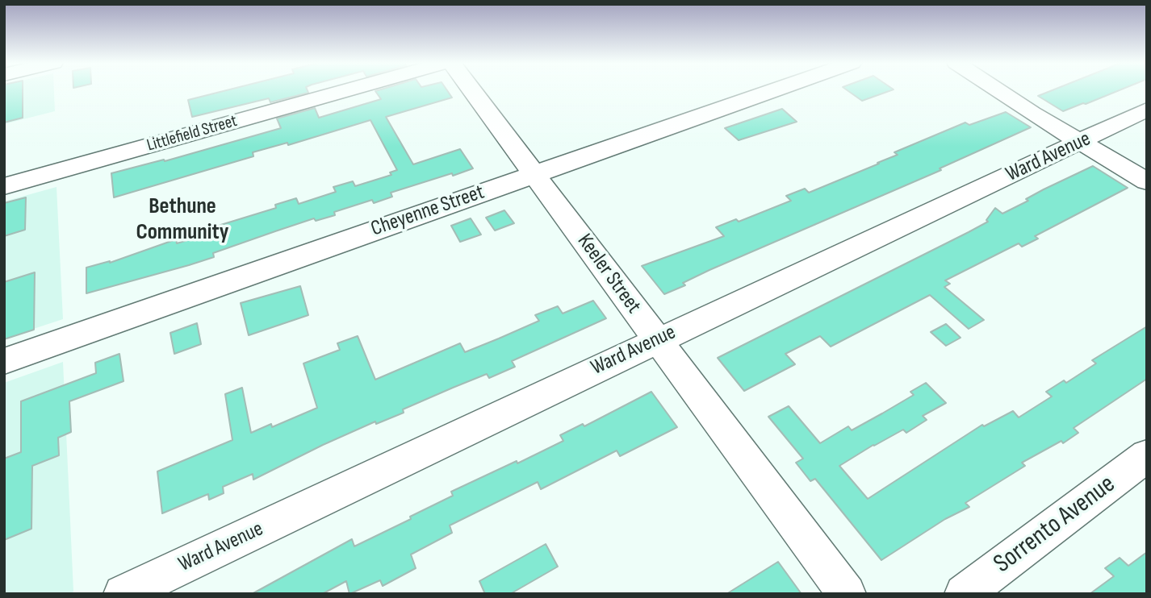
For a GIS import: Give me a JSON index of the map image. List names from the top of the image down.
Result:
{
  "streets": {
    "street": [
      "Littlefield Street",
      "Ward Avenue",
      "Cheyenne Street",
      "Keeler Street",
      "Sorrento Avenue"
    ]
  },
  "crossings": [
    ["Ward Avenue", "Keeler Street"],
    ["Cheyenne Street", "Keeler Street"]
  ],
  "districts": ["Bethune Community"]
}
